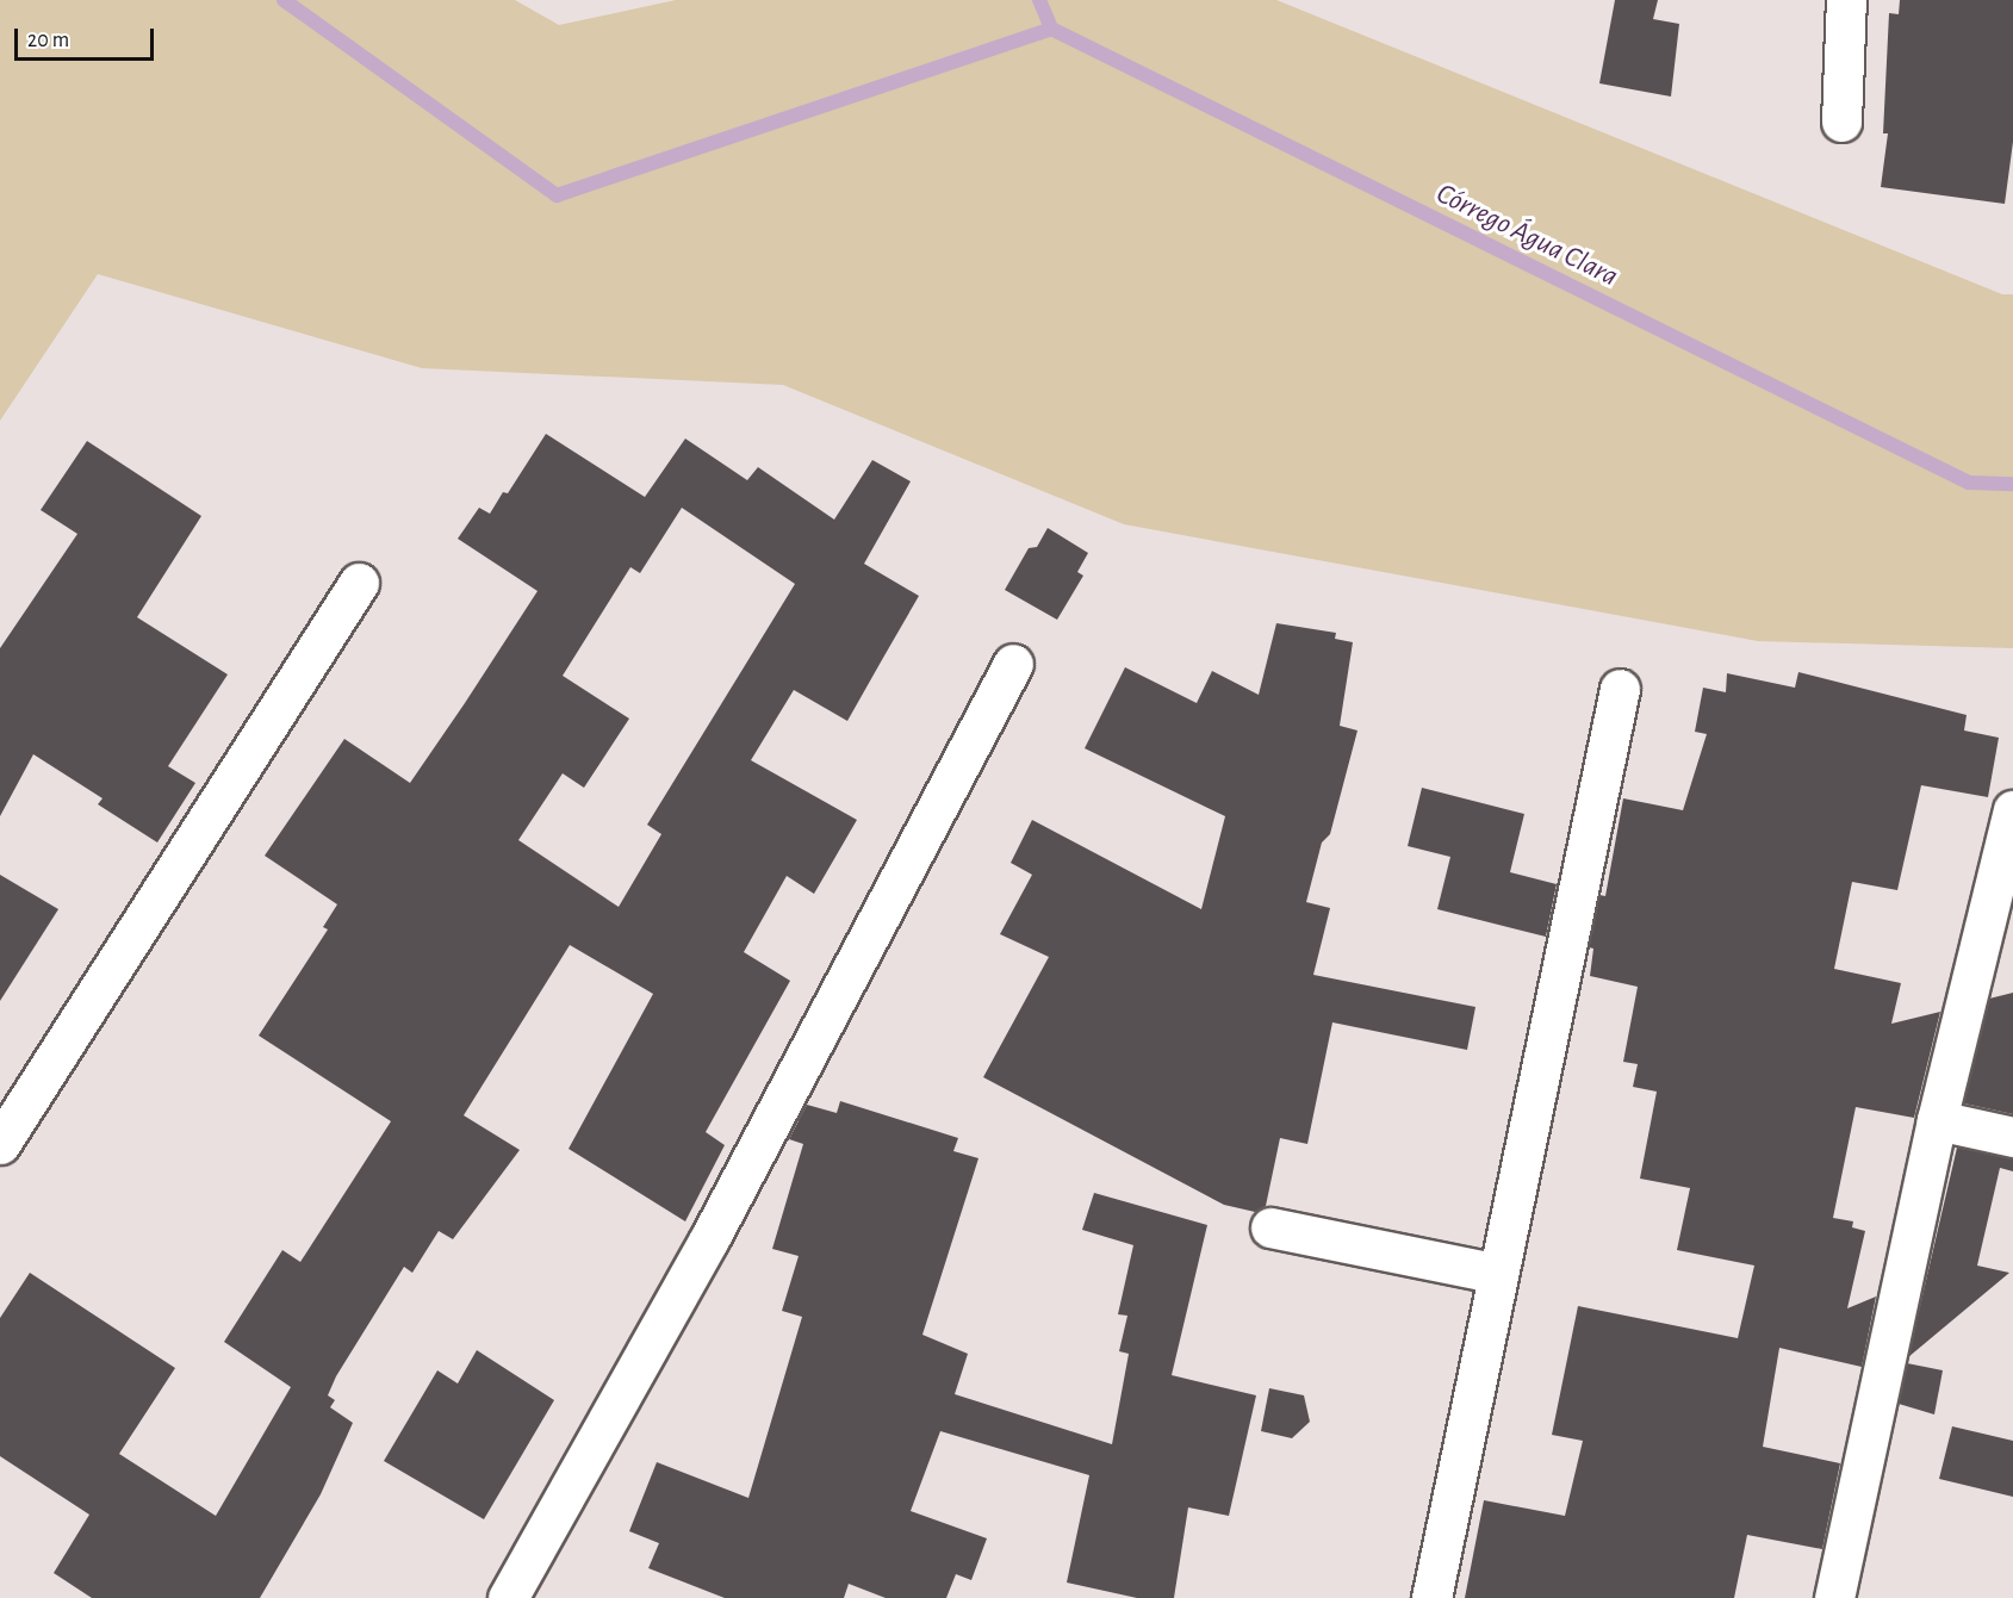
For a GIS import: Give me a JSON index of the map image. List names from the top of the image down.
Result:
{
  "water": ["Córrego Água Clara"],
  "scale_bar": "20 m"
}
